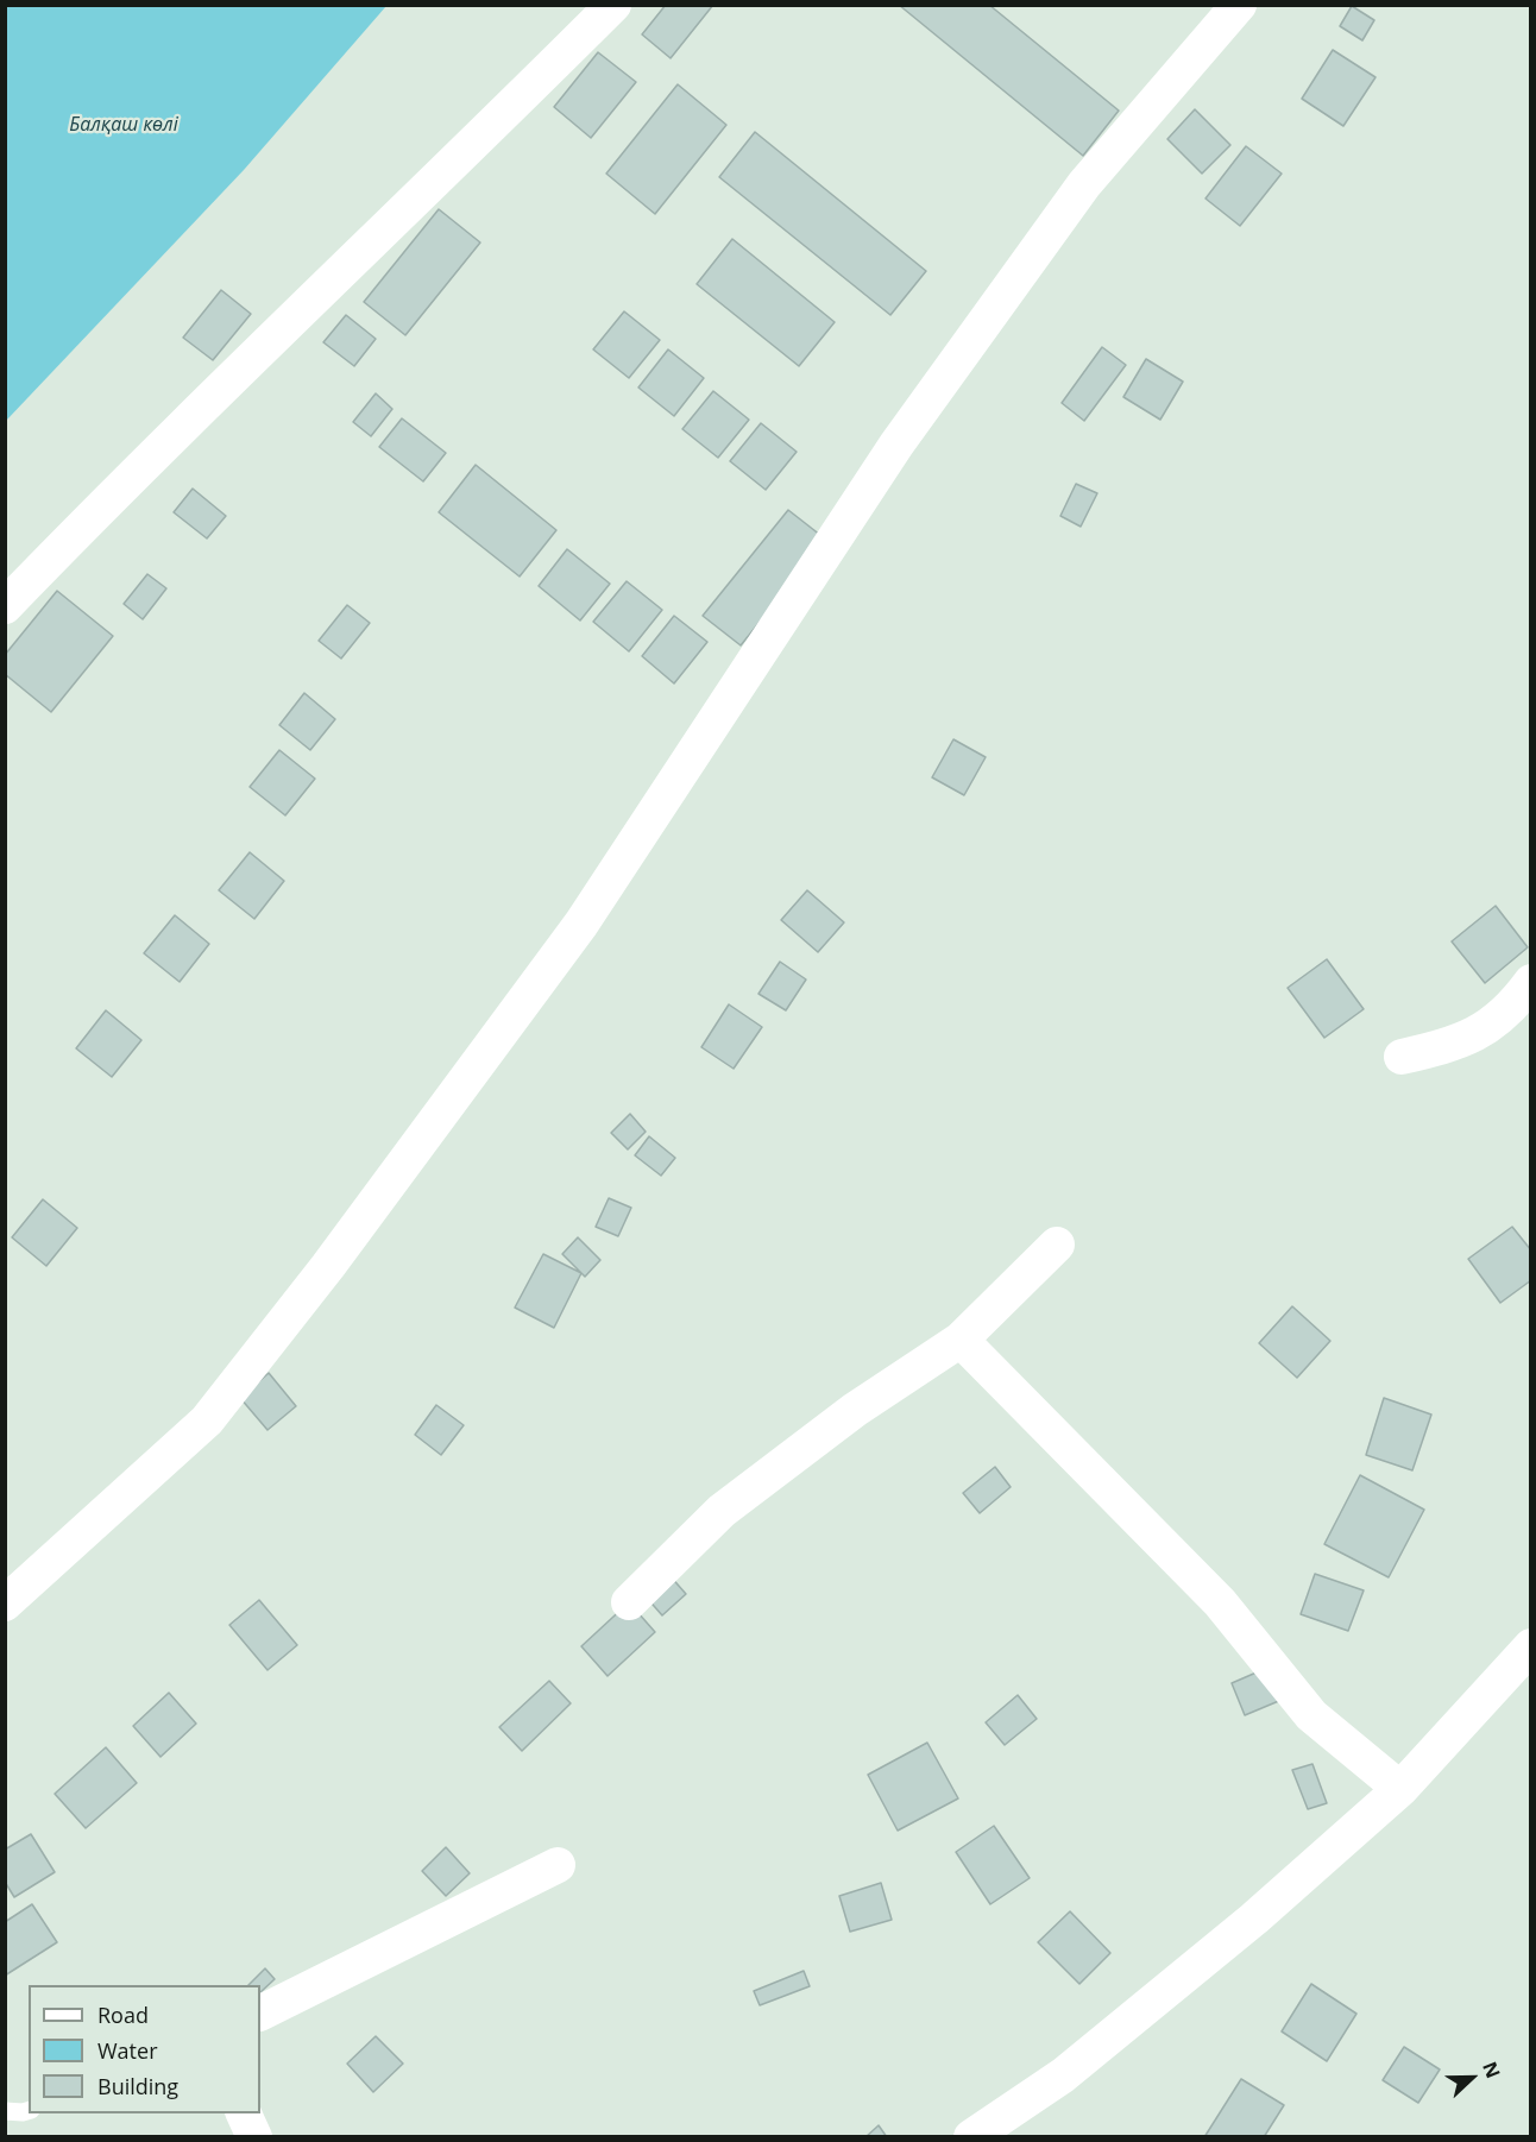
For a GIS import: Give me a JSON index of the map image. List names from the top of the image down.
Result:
{
  "water": ["Балқаш көлі"],
  "legend": ["Road", "Water", "Building"],
  "north": "right"
}
